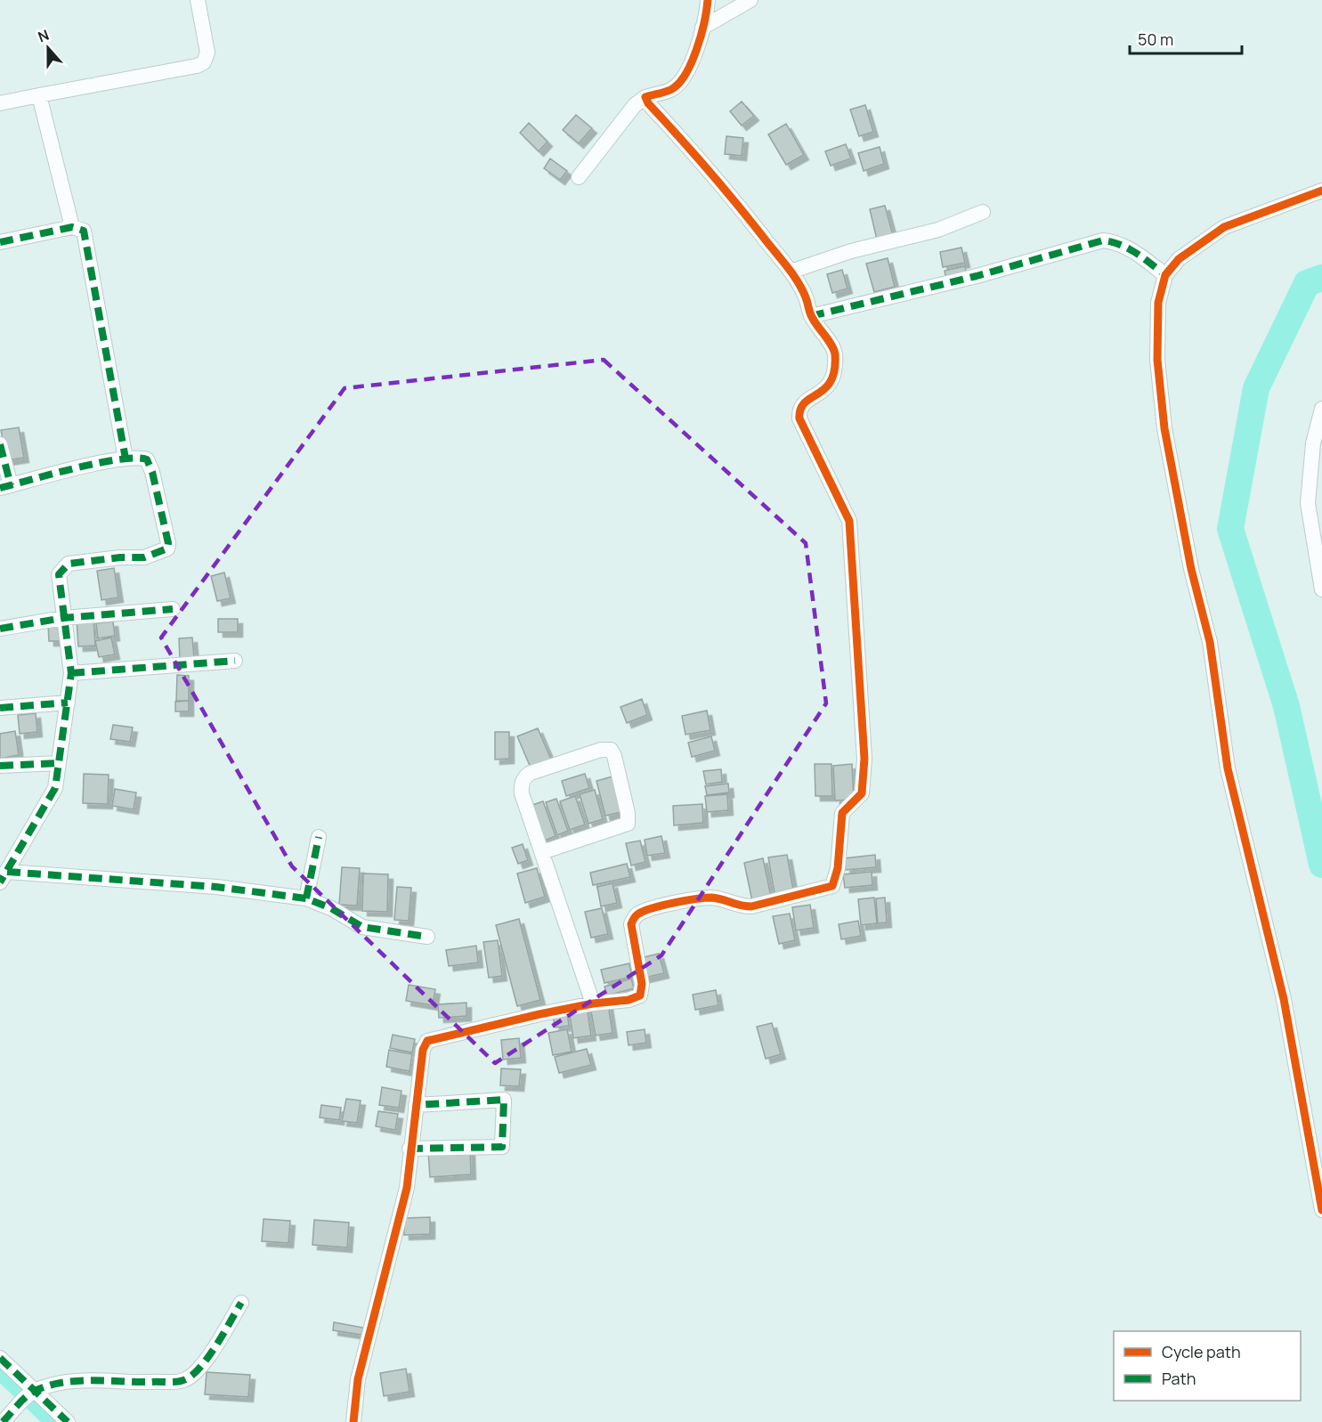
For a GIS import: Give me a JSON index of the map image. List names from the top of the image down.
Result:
{
  "legend": ["Cycle path", "Path"],
  "scale_bar": "50 m",
  "north": "top"
}
